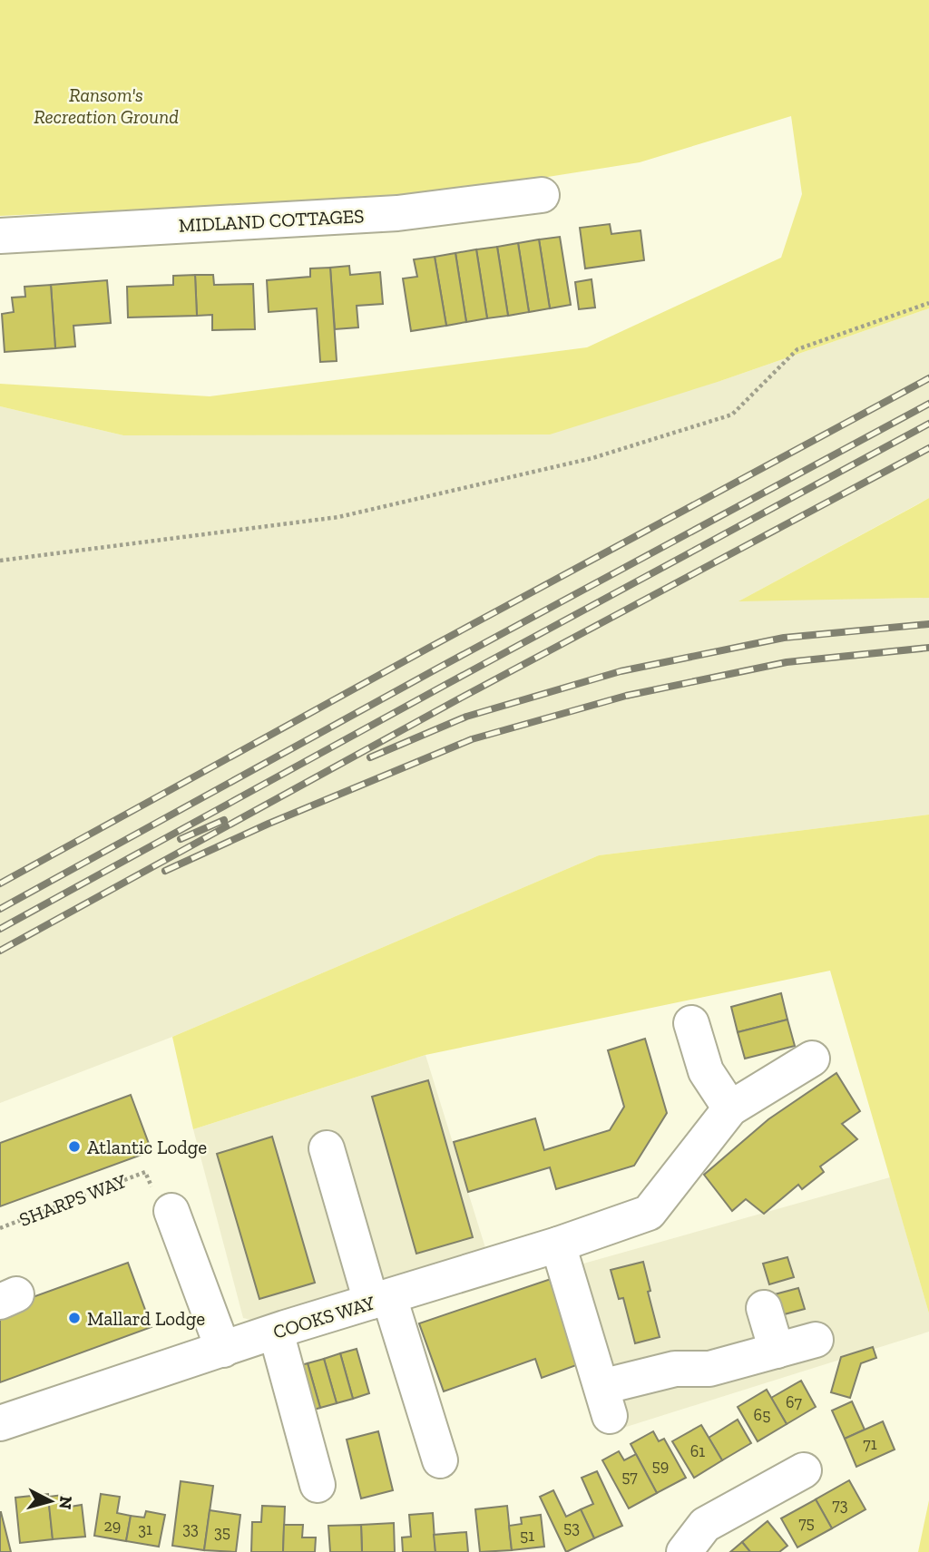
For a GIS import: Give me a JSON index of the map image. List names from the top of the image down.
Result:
{
  "streets": {
    "street": ["MIDLAND COTTAGES", "COOKS WAY"],
    "path": ["SHARPS WAY"]
  },
  "parks": ["Ransom's Recreation Ground"],
  "places": ["Atlantic Lodge", "Mallard Lodge"],
  "house_numbers": [
    "67",
    "65",
    "71",
    "61",
    "59",
    "57",
    "73",
    "75",
    "29",
    "53",
    "33",
    "31",
    "35",
    "51"
  ],
  "north": "right"
}
